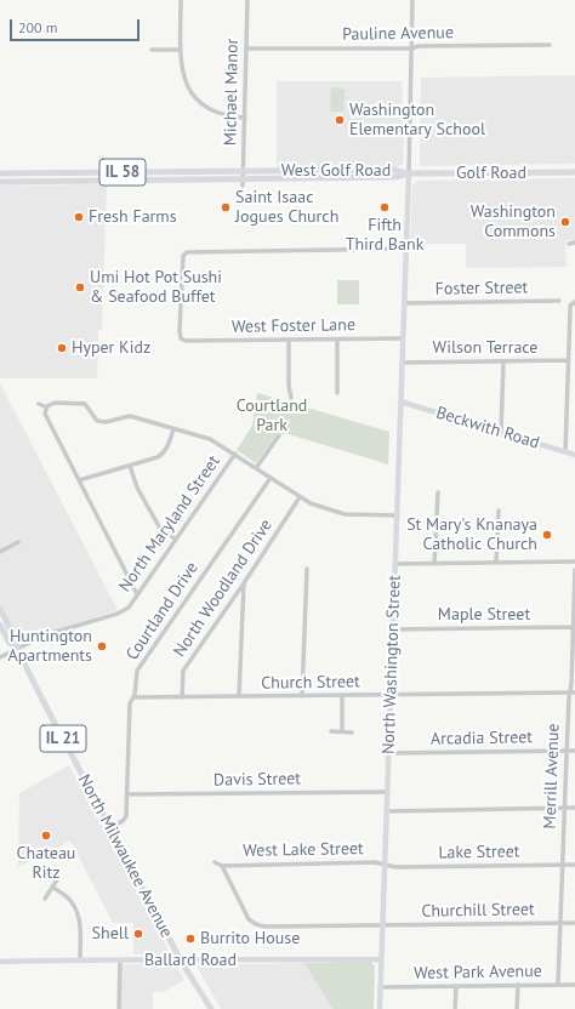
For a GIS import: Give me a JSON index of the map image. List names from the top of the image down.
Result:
{
  "streets": {
    "main road": [
      "West Golf Road",
      "IL 58",
      "Golf Road",
      "IL 21",
      "North Milwaukee Avenue"
    ],
    "street": [
      "Pauline Avenue",
      "Michael Manor",
      "Foster Street",
      "West Foster Lane",
      "Wilson Terrace",
      "Beckwith Road",
      "North Maryland Street",
      "North Woodland Drive",
      "Courtland Drive",
      "Maple Street",
      "North Washington Street",
      "Church Street",
      "Arcadia Street",
      "Merrill Avenue",
      "Davis Street",
      "West Lake Street",
      "Lake Street",
      "Churchill Street",
      "Ballard Road",
      "West Park Avenue"
    ]
  },
  "crossings": [
    ["Pauline Avenue", "Michael Manor"],
    ["Michael Manor", "West Golf Road"],
    ["West Golf Road", "Golf Road"],
    ["West Golf Road", "North Washington Street"],
    ["Golf Road", "North Washington Street"],
    ["Foster Street", "North Washington Street"],
    ["West Foster Lane", "North Washington Street"],
    ["Wilson Terrace", "North Washington Street"],
    ["Beckwith Road", "North Washington Street"],
    ["North Maryland Street", "North Milwaukee Avenue"],
    ["North Woodland Drive", "Church Street"],
    ["Courtland Drive", "Church Street"],
    ["Courtland Drive", "Davis Street"],
    ["Courtland Drive", "North Milwaukee Avenue"],
    ["Maple Street", "North Washington Street"],
    ["Maple Street", "Merrill Avenue"],
    ["North Washington Street", "Church Street"],
    ["North Washington Street", "Arcadia Street"],
    ["North Washington Street", "Davis Street"],
    ["North Washington Street", "West Lake Street"],
    ["North Washington Street", "Lake Street"],
    ["North Washington Street", "Churchill Street"],
    ["North Washington Street", "Ballard Road"],
    ["North Washington Street", "West Park Avenue"],
    ["Church Street", "Merrill Avenue"],
    ["Arcadia Street", "Merrill Avenue"],
    ["Merrill Avenue", "Lake Street"],
    ["Merrill Avenue", "Churchill Street"],
    ["Merrill Avenue", "West Park Avenue"],
    ["West Lake Street", "Lake Street"],
    ["West Lake Street", "Churchill Street"],
    ["North Milwaukee Avenue", "Ballard Road"]
  ],
  "parks": ["Courtland Park"],
  "places": [
    "Washington Elementary School",
    "Saint Isaac Jogues Church",
    "Fifth Third Bank",
    "Fresh Farms",
    "Washington Commons",
    "Umi Hot Pot Sushi & Seafood Buffet",
    "Hyper Kidz",
    "St Mary's Knanaya Catholic Church",
    "Huntington Apartments",
    "Chateau Ritz",
    "Shell",
    "Burrito House"
  ],
  "scale_bar": "200 m"
}
